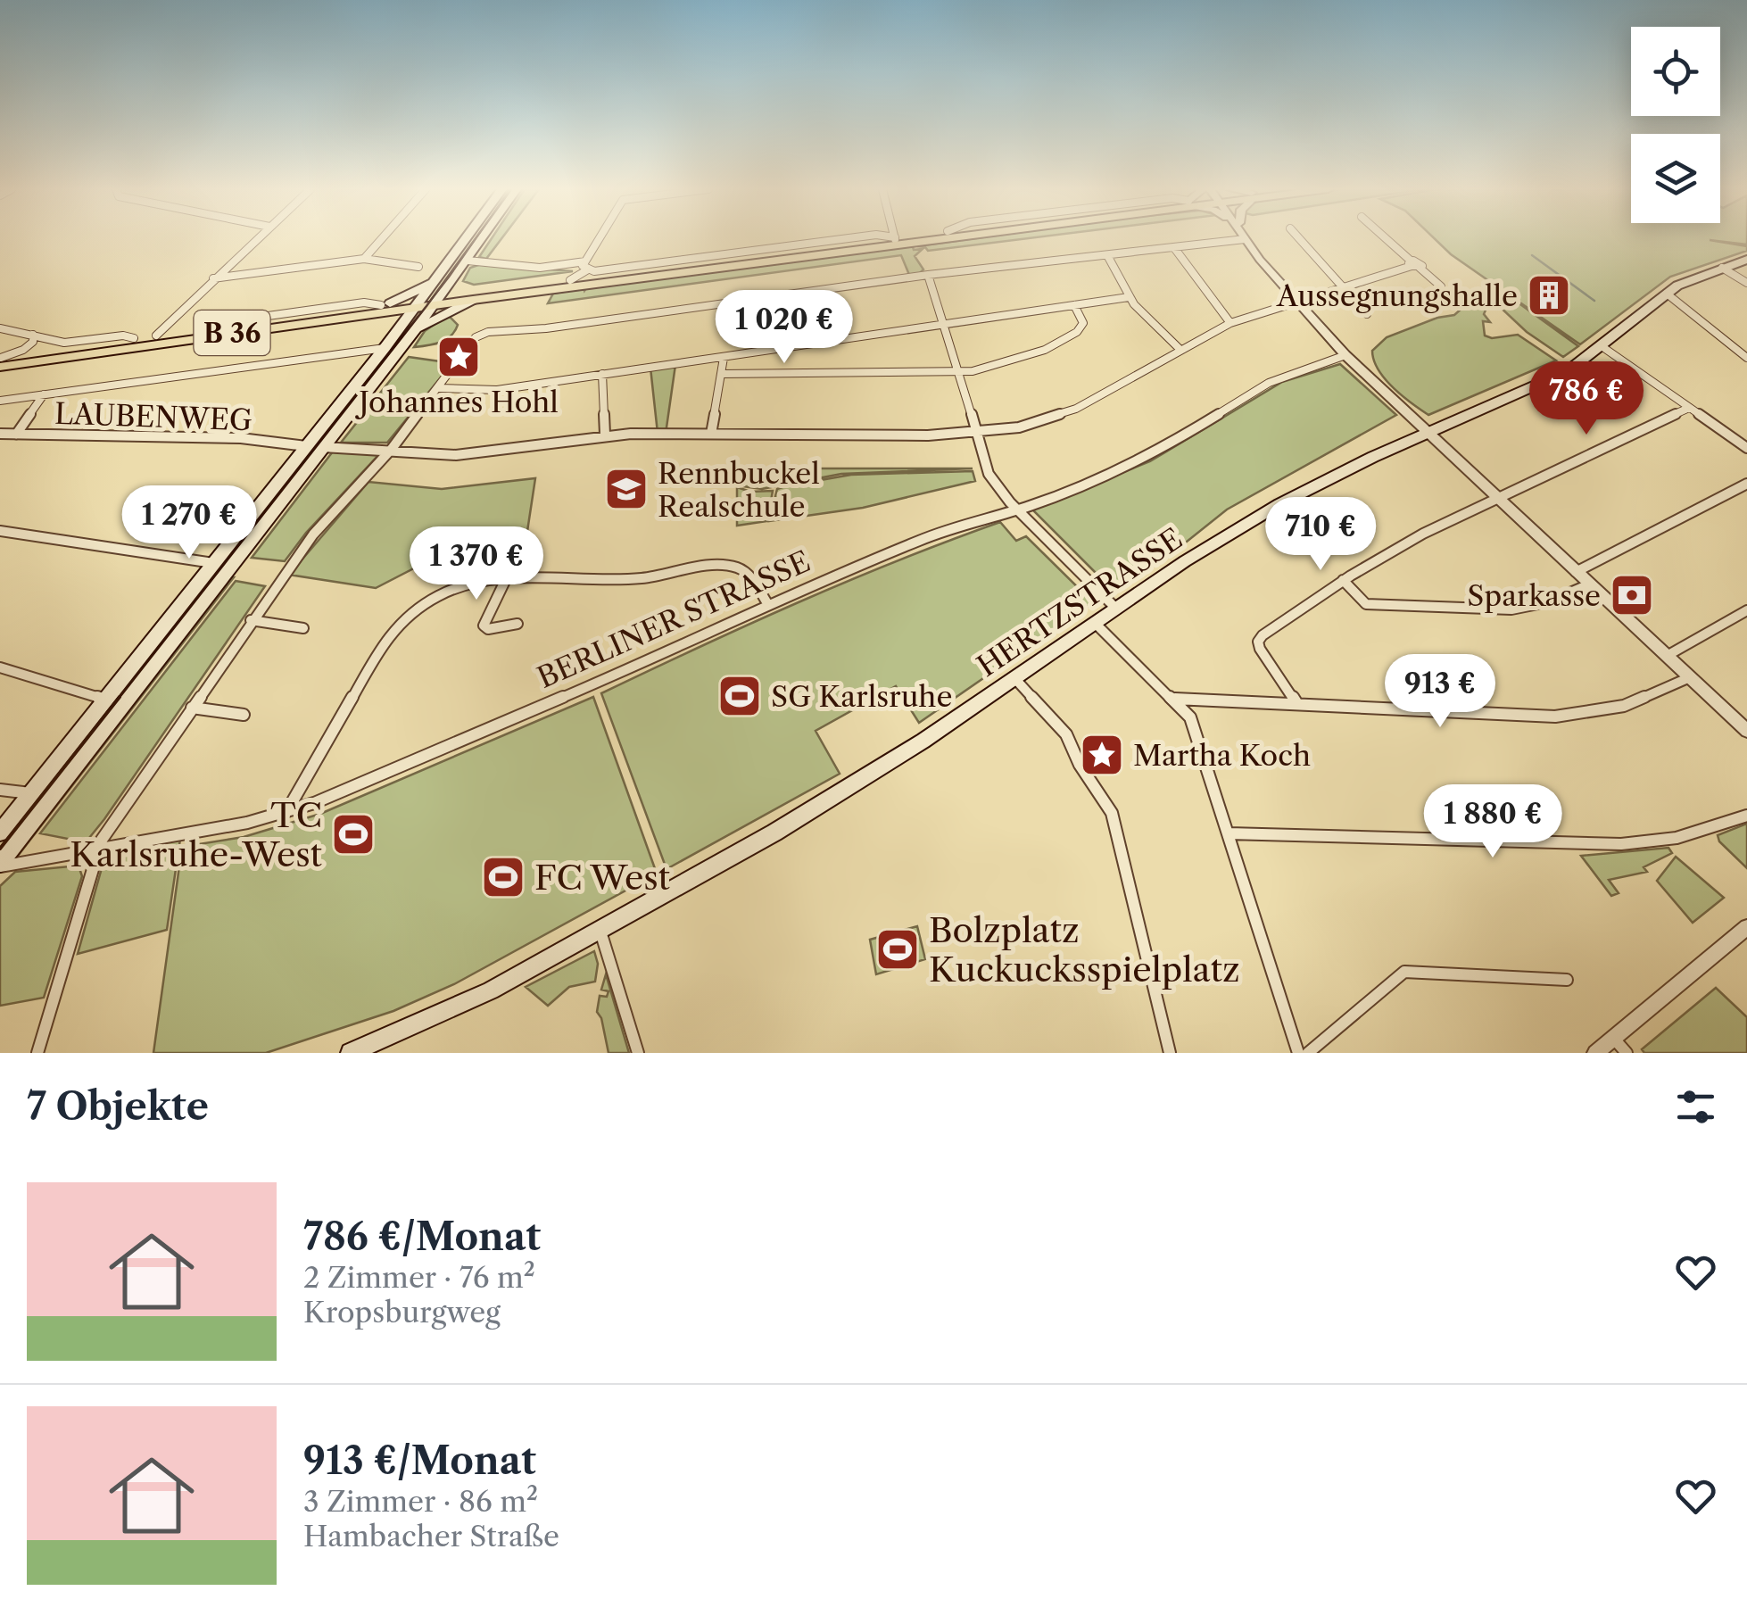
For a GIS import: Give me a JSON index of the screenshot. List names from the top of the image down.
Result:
{
  "streets": {
    "main road": ["B 36", "HERTZSTRASSE"],
    "street": ["LAUBENWEG", "BERLINER STRASSE"]
  },
  "places": {
    "building": ["Aussegnungshalle"],
    "place": ["Johannes Hohl", "Martha Koch"],
    "school or university": ["Rennbuckel Realschule"],
    "bank": ["Sparkasse"],
    "sports": [
      "SG Karlsruhe",
      "TC Karlsruhe-West",
      "FC West",
      "Bolzplatz Kuckucksspielplatz"
    ]
  },
  "page": {
    "price": [
      "1 020 €",
      "786 €",
      "1 270 €",
      "710 €",
      "1 370 €",
      "913 €",
      "1 880 €"
    ],
    "heading": "7 Objekte",
    "list": [
      {
        "name": "786 €/Monat",
        "note": "2 Zimmer · 76 m² · Kropsburgweg"
      },
      {
        "name": "913 €/Monat",
        "note": "3 Zimmer · 86 m² · Hambacher Straße"
      }
    ]
  }
}
